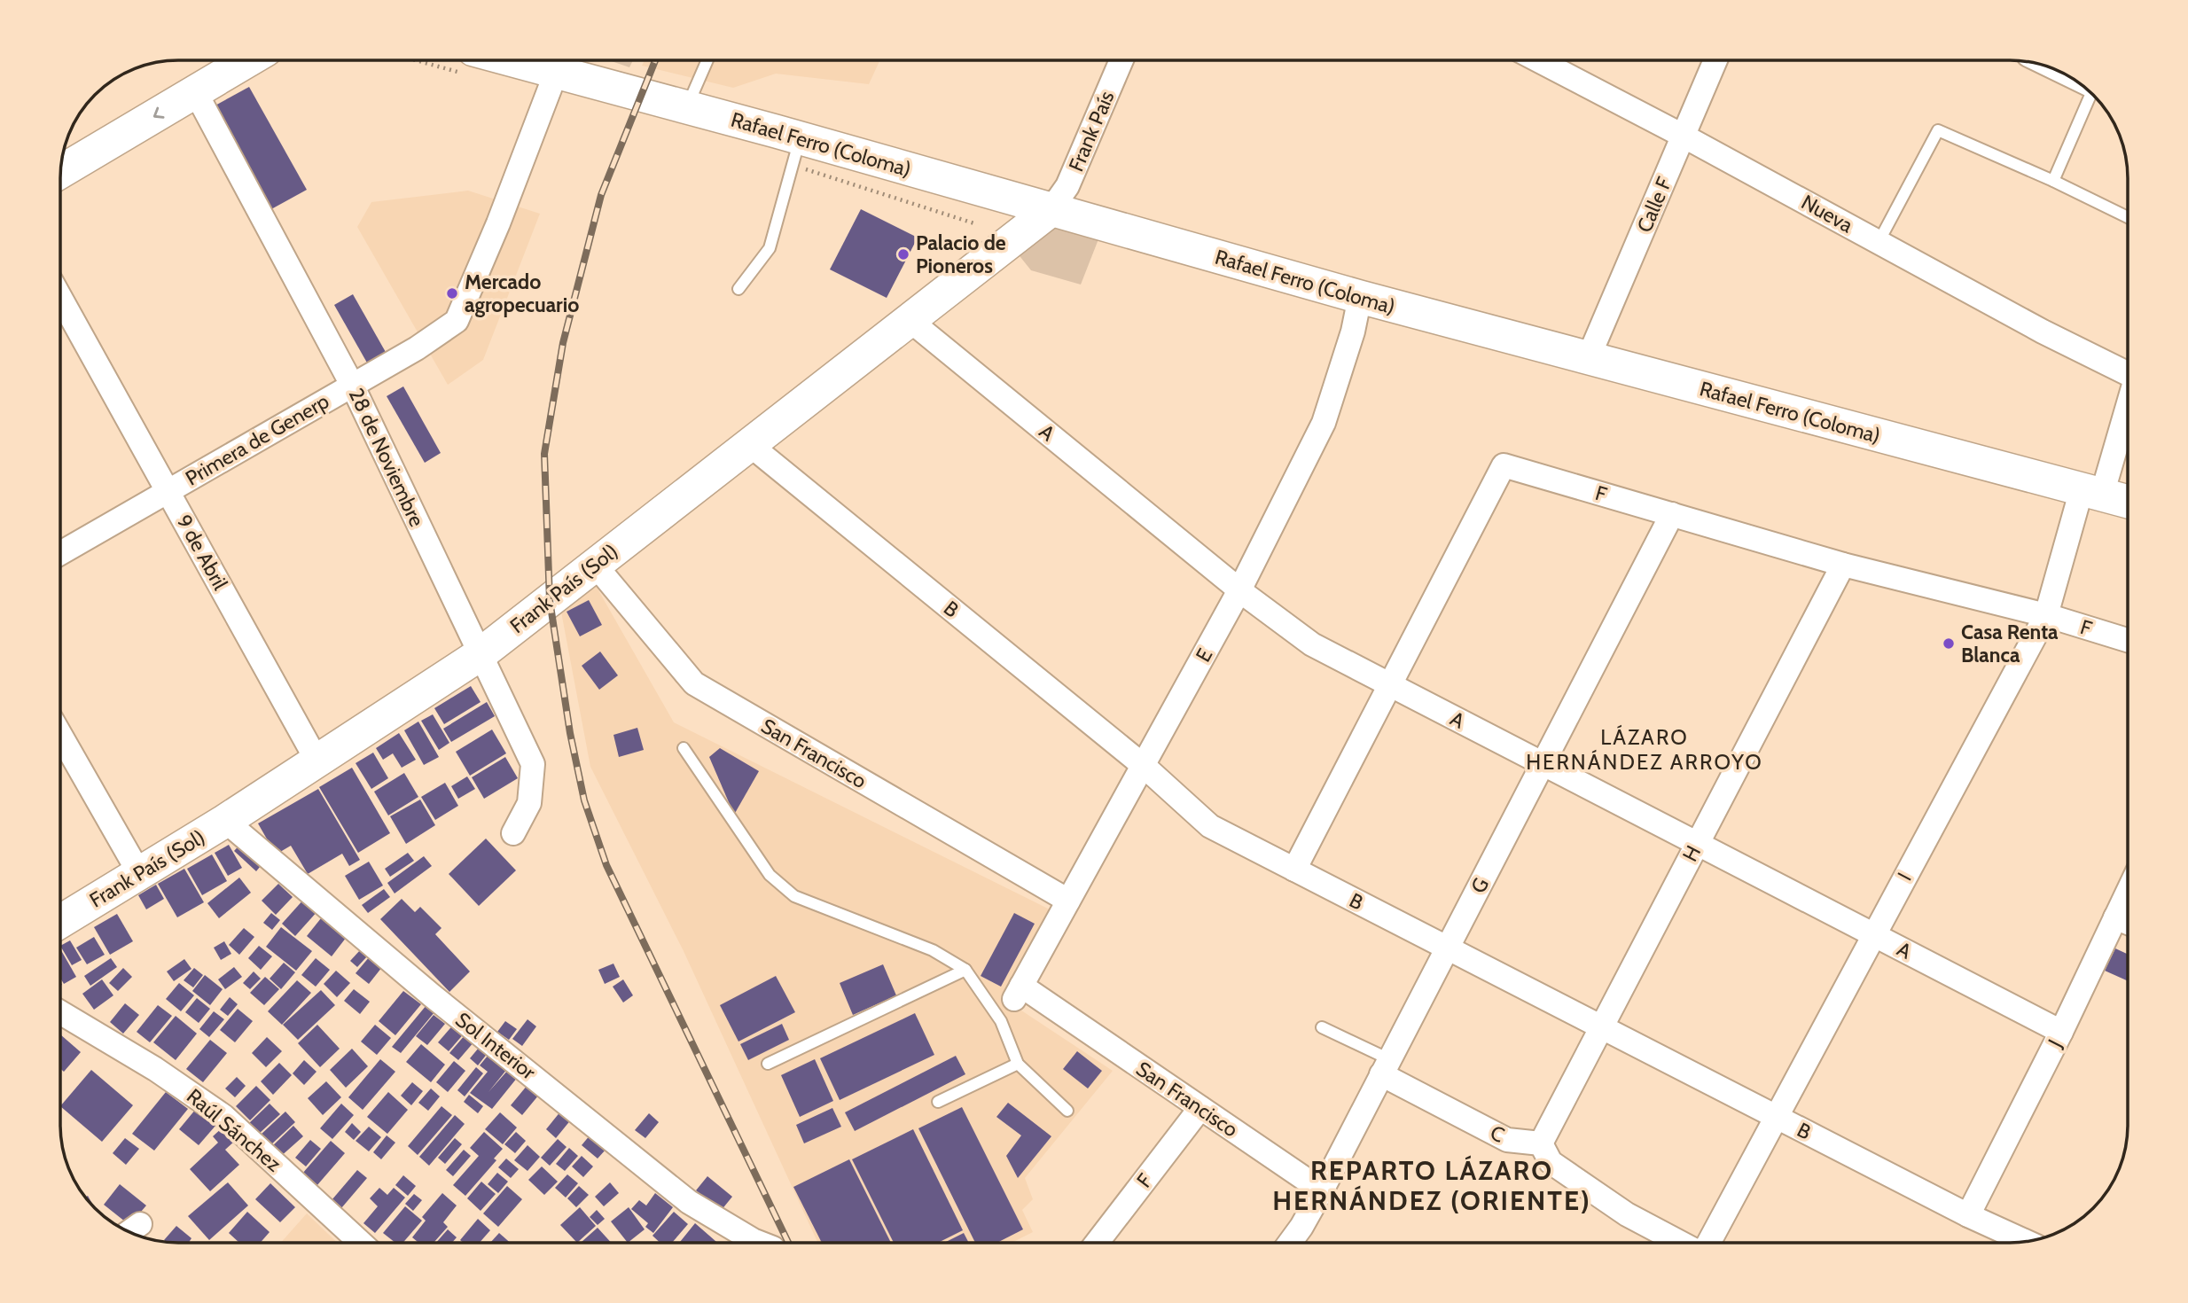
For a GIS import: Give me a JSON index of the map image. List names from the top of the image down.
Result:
{
  "streets": {
    "main road": ["Rafael Ferro (Coloma)", "Frank País (Sol)"],
    "street": [
      "Frank País",
      "Calle F",
      "Nueva",
      "A",
      "Primera de Generp",
      "28 de Noviembre",
      "F",
      "9 de Abril",
      "B",
      "E",
      "San Francisco",
      "H",
      "I",
      "G",
      "J",
      "Sol Interior",
      "Raúl Sánchez",
      "C"
    ]
  },
  "crossings": [
    ["Frank País", "Rafael Ferro (Coloma)"],
    ["Frank País", "Frank País (Sol)"],
    ["Rafael Ferro (Coloma)", "Calle F"],
    ["Rafael Ferro (Coloma)", "Primera de Generp"],
    ["Rafael Ferro (Coloma)", "Frank País (Sol)"],
    ["Rafael Ferro (Coloma)", "E"],
    ["Rafael Ferro (Coloma)", "I"],
    ["Calle F", "Nueva"],
    ["A", "F"],
    ["A", "Frank País (Sol)"],
    ["A", "E"],
    ["A", "H"],
    ["A", "I"],
    ["A", "G"],
    ["A", "J"],
    ["Primera de Generp", "28 de Noviembre"],
    ["Primera de Generp", "9 de Abril"],
    ["28 de Noviembre", "Frank País (Sol)"],
    ["F", "B"],
    ["F", "San Francisco"],
    ["F", "H"],
    ["F", "I"],
    ["F", "G"],
    ["9 de Abril", "Frank País (Sol)"],
    ["Frank País (Sol)", "B"],
    ["Frank País (Sol)", "San Francisco"],
    ["Frank País (Sol)", "Sol Interior"],
    ["B", "E"],
    ["B", "H"],
    ["B", "I"],
    ["B", "G"],
    ["B", "J"],
    ["E", "San Francisco"],
    ["San Francisco", "G"],
    ["H", "C"],
    ["G", "C"]
  ],
  "districts": ["LÁZARO HERNÁNDEZ ARROYO", "REPARTO LÁZARO HERNÁNDEZ (ORIENTE)"],
  "places": ["Palacio de Pioneros", "Mercado agropecuario", "Casa Renta Blanca"]
}
